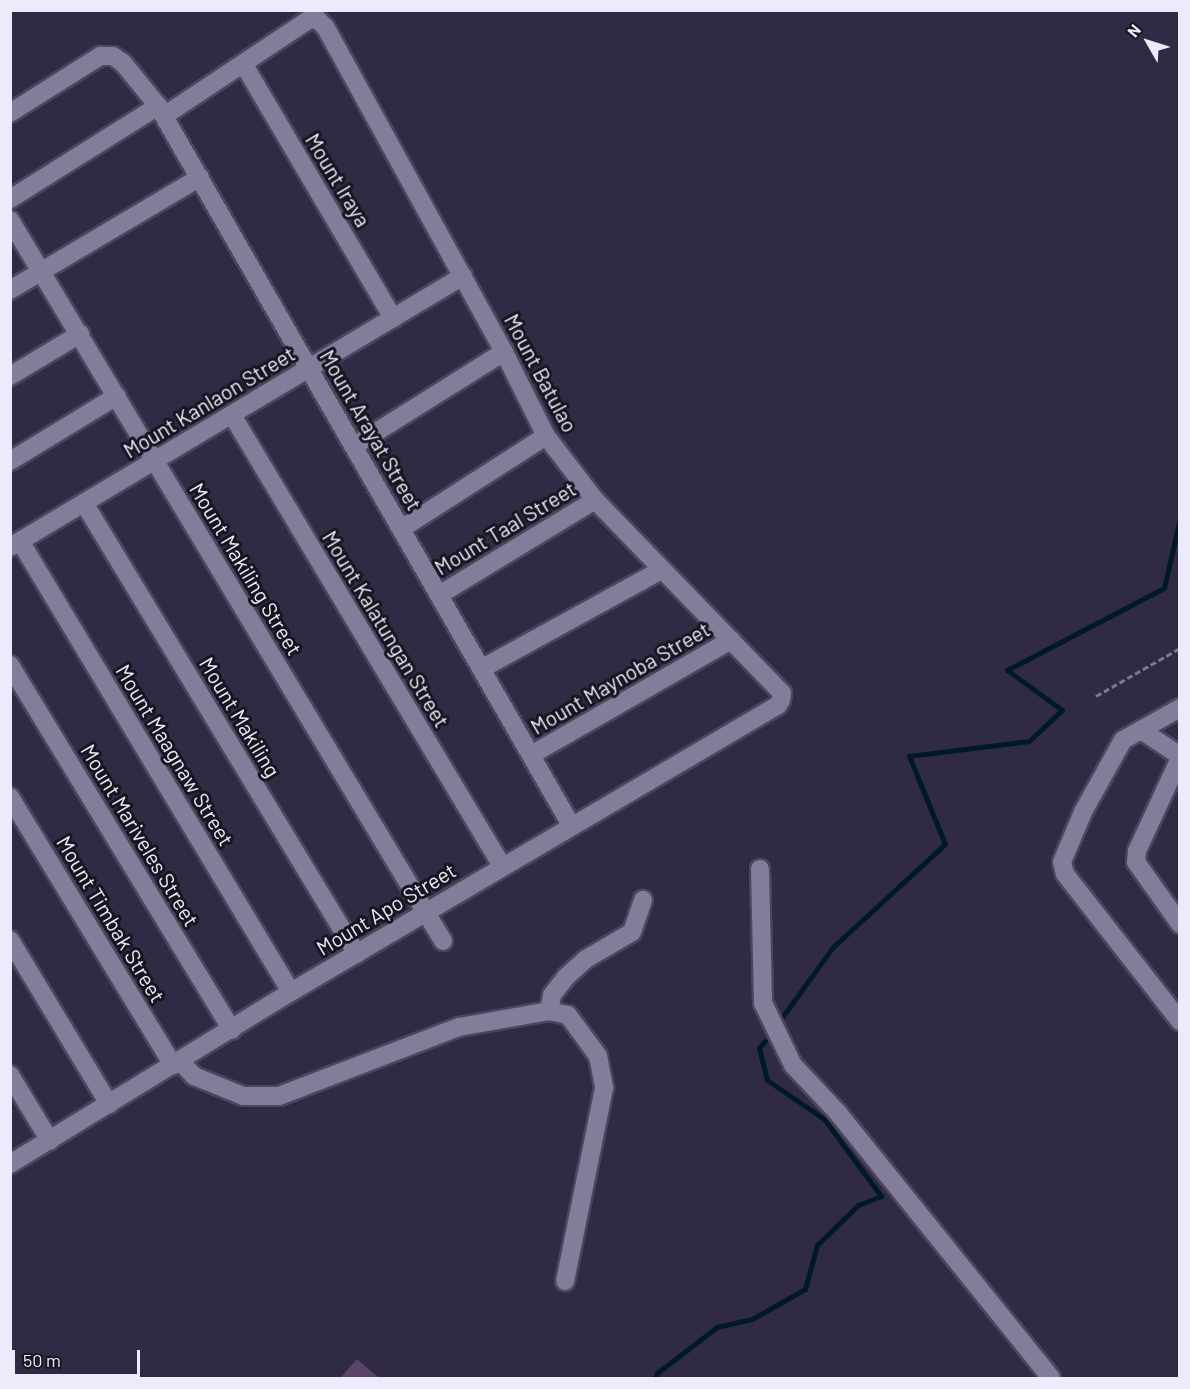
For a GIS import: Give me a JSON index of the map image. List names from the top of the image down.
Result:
{
  "streets": {
    "street": [
      "Mount Iraya",
      "Mount Batulao",
      "Mount Kanlaon Street",
      "Mount Arayat Street",
      "Mount Taal Street",
      "Mount Makiling Street",
      "Mount Kalatungan Street",
      "Mount Maynoba Street",
      "Mount Makiling",
      "Mount Maagnaw Street",
      "Mount Mariveles Street",
      "Mount Apo Street",
      "Mount Timbak Street"
    ]
  },
  "crossings": [
    ["Mount Iraya", "Mount Batulao"],
    ["Mount Iraya", "Mount Kanlaon Street"],
    ["Mount Batulao", "Mount Kanlaon Street"],
    ["Mount Batulao", "Mount Taal Street"],
    ["Mount Batulao", "Mount Maynoba Street"],
    ["Mount Batulao", "Mount Apo Street"],
    ["Mount Kanlaon Street", "Mount Arayat Street"],
    ["Mount Kanlaon Street", "Mount Makiling Street"],
    ["Mount Kanlaon Street", "Mount Kalatungan Street"],
    ["Mount Kanlaon Street", "Mount Makiling"],
    ["Mount Kanlaon Street", "Mount Maagnaw Street"],
    ["Mount Arayat Street", "Mount Taal Street"],
    ["Mount Arayat Street", "Mount Maynoba Street"],
    ["Mount Arayat Street", "Mount Apo Street"],
    ["Mount Makiling Street", "Mount Apo Street"],
    ["Mount Kalatungan Street", "Mount Apo Street"],
    ["Mount Makiling", "Mount Apo Street"],
    ["Mount Maagnaw Street", "Mount Apo Street"],
    ["Mount Mariveles Street", "Mount Apo Street"],
    ["Mount Apo Street", "Mount Timbak Street"]
  ],
  "scale_bar": "50 m",
  "north": "top left"
}
